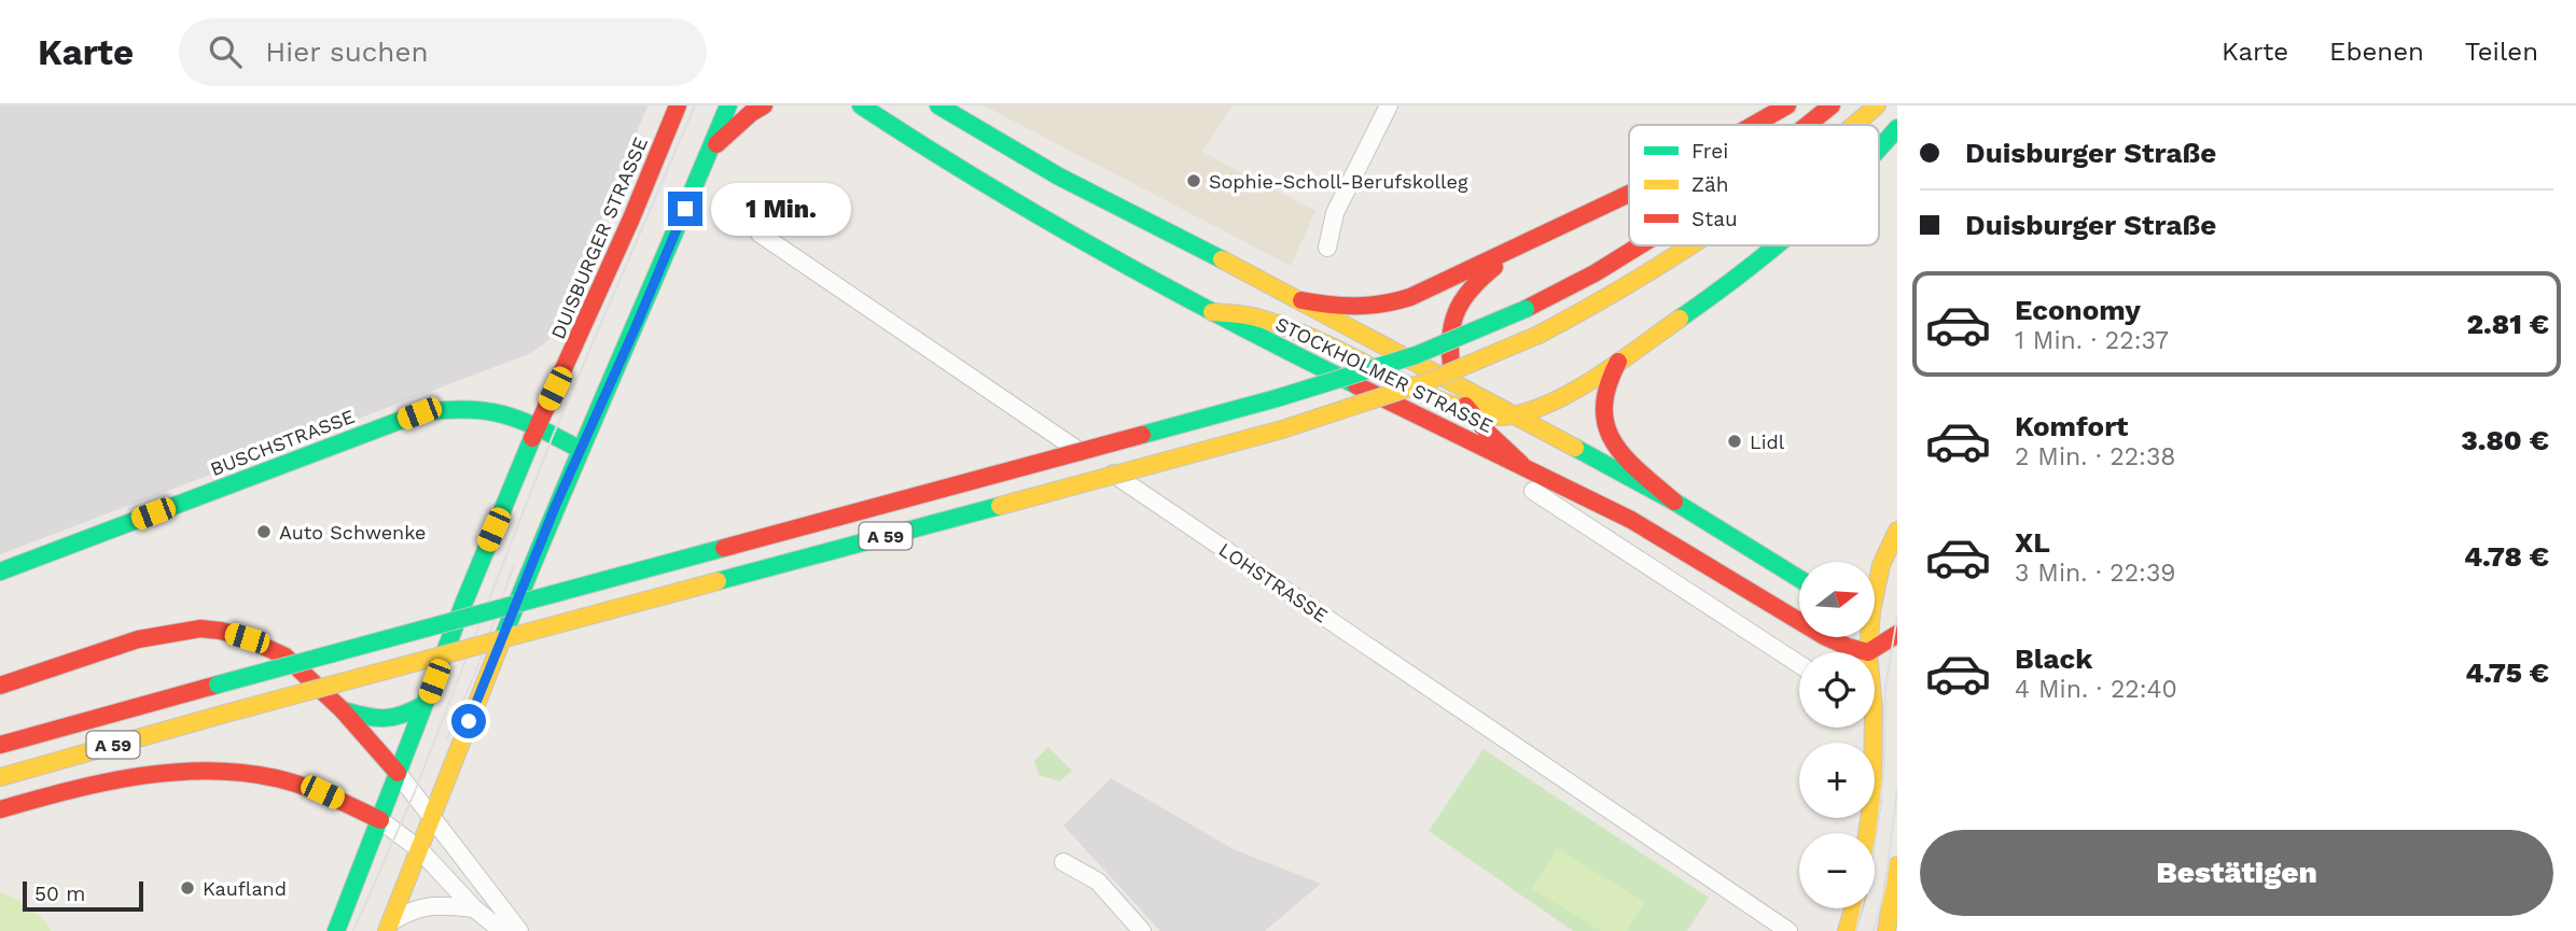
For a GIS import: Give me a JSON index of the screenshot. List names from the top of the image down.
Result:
{
  "streets": {
    "main road": [
      "DUISBURGER STRASSE",
      "STOCKHOLMER STRASSE",
      "BUSCHSTRASSE",
      "A 59"
    ],
    "street": ["LOHSTRASSE"]
  },
  "crossings": [
    ["DUISBURGER STRASSE", "BUSCHSTRASSE"]
  ],
  "places": [
    "Sophie-Scholl-Berufskolleg",
    "Lidl",
    "Auto Schwenke",
    "Kaufland"
  ],
  "legend": ["Frei", "Zäh", "Stau"],
  "scale_bar": "50 m",
  "north": "right",
  "page": {
    "header": "Karte",
    "search": "Hier suchen",
    "nav": ["Karte", "Ebenen", "Teilen"],
    "banner": ["Duisburger Straße", "Duisburger Straße"],
    "bubble": "1 Min.",
    "list": [
      {
        "name": "Economy",
        "note": "1 Min. · 22:37",
        "value": "2.81 €"
      },
      {
        "name": "Komfort",
        "note": "2 Min. · 22:38",
        "value": "3.80 €"
      },
      {
        "name": "XL",
        "note": "3 Min. · 22:39",
        "value": "4.78 €"
      },
      {
        "name": "Black",
        "note": "4 Min. · 22:40",
        "value": "4.75 €"
      }
    ],
    "map_buttons": ["+", "−"],
    "buttons": "Bestätigen",
    "scale": "50 m"
  }
}
